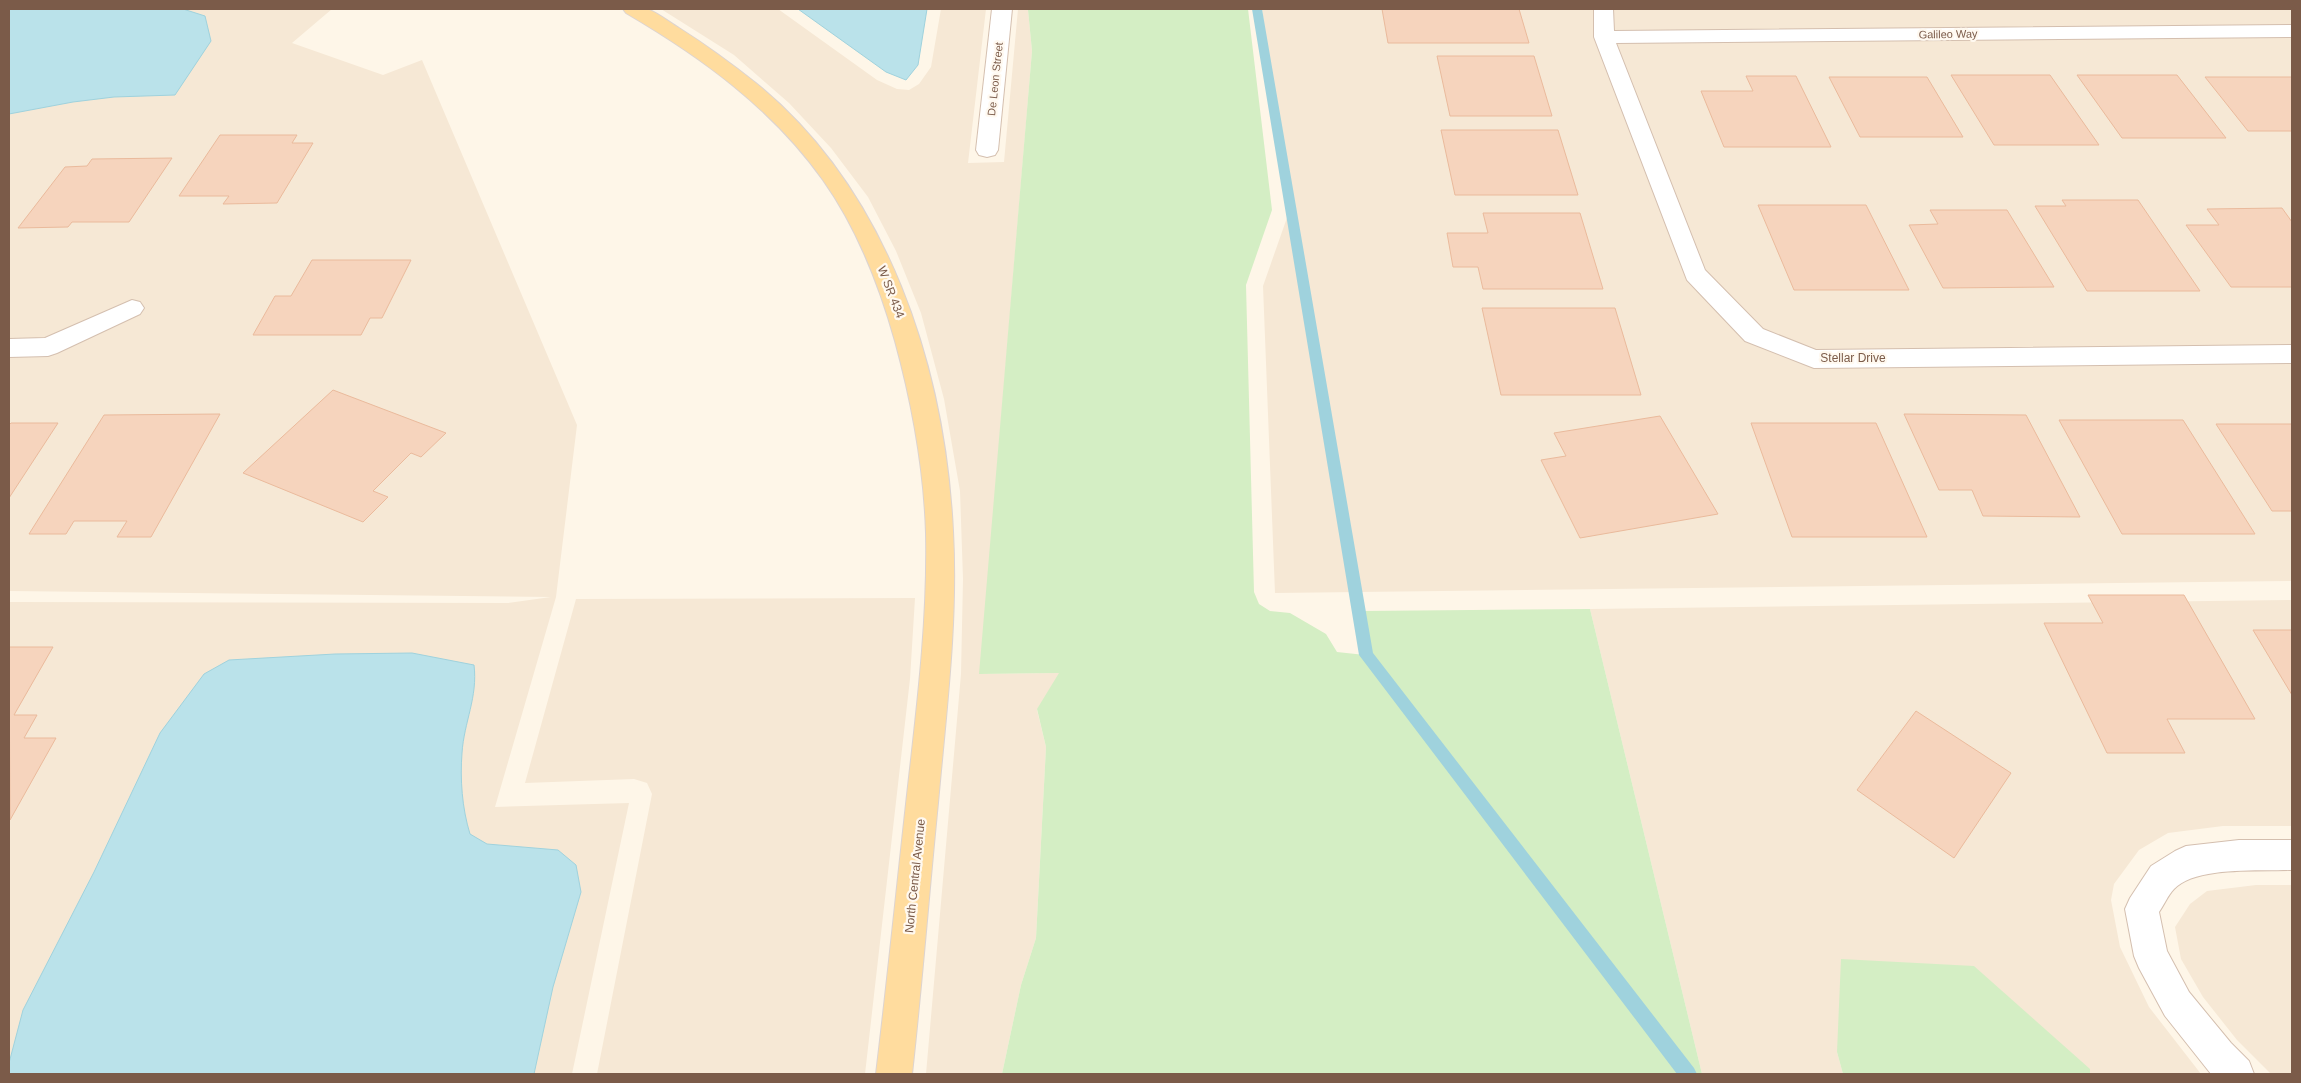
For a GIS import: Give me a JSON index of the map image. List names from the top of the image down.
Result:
{
  "streets": {
    "main road": ["W SR 434", "North Central Avenue"],
    "street": ["Galileo Way", "De Leon Street", "Stellar Drive"]
  },
  "crossings": [
    ["Galileo Way", "Stellar Drive"],
    ["W SR 434", "North Central Avenue"]
  ]
}
